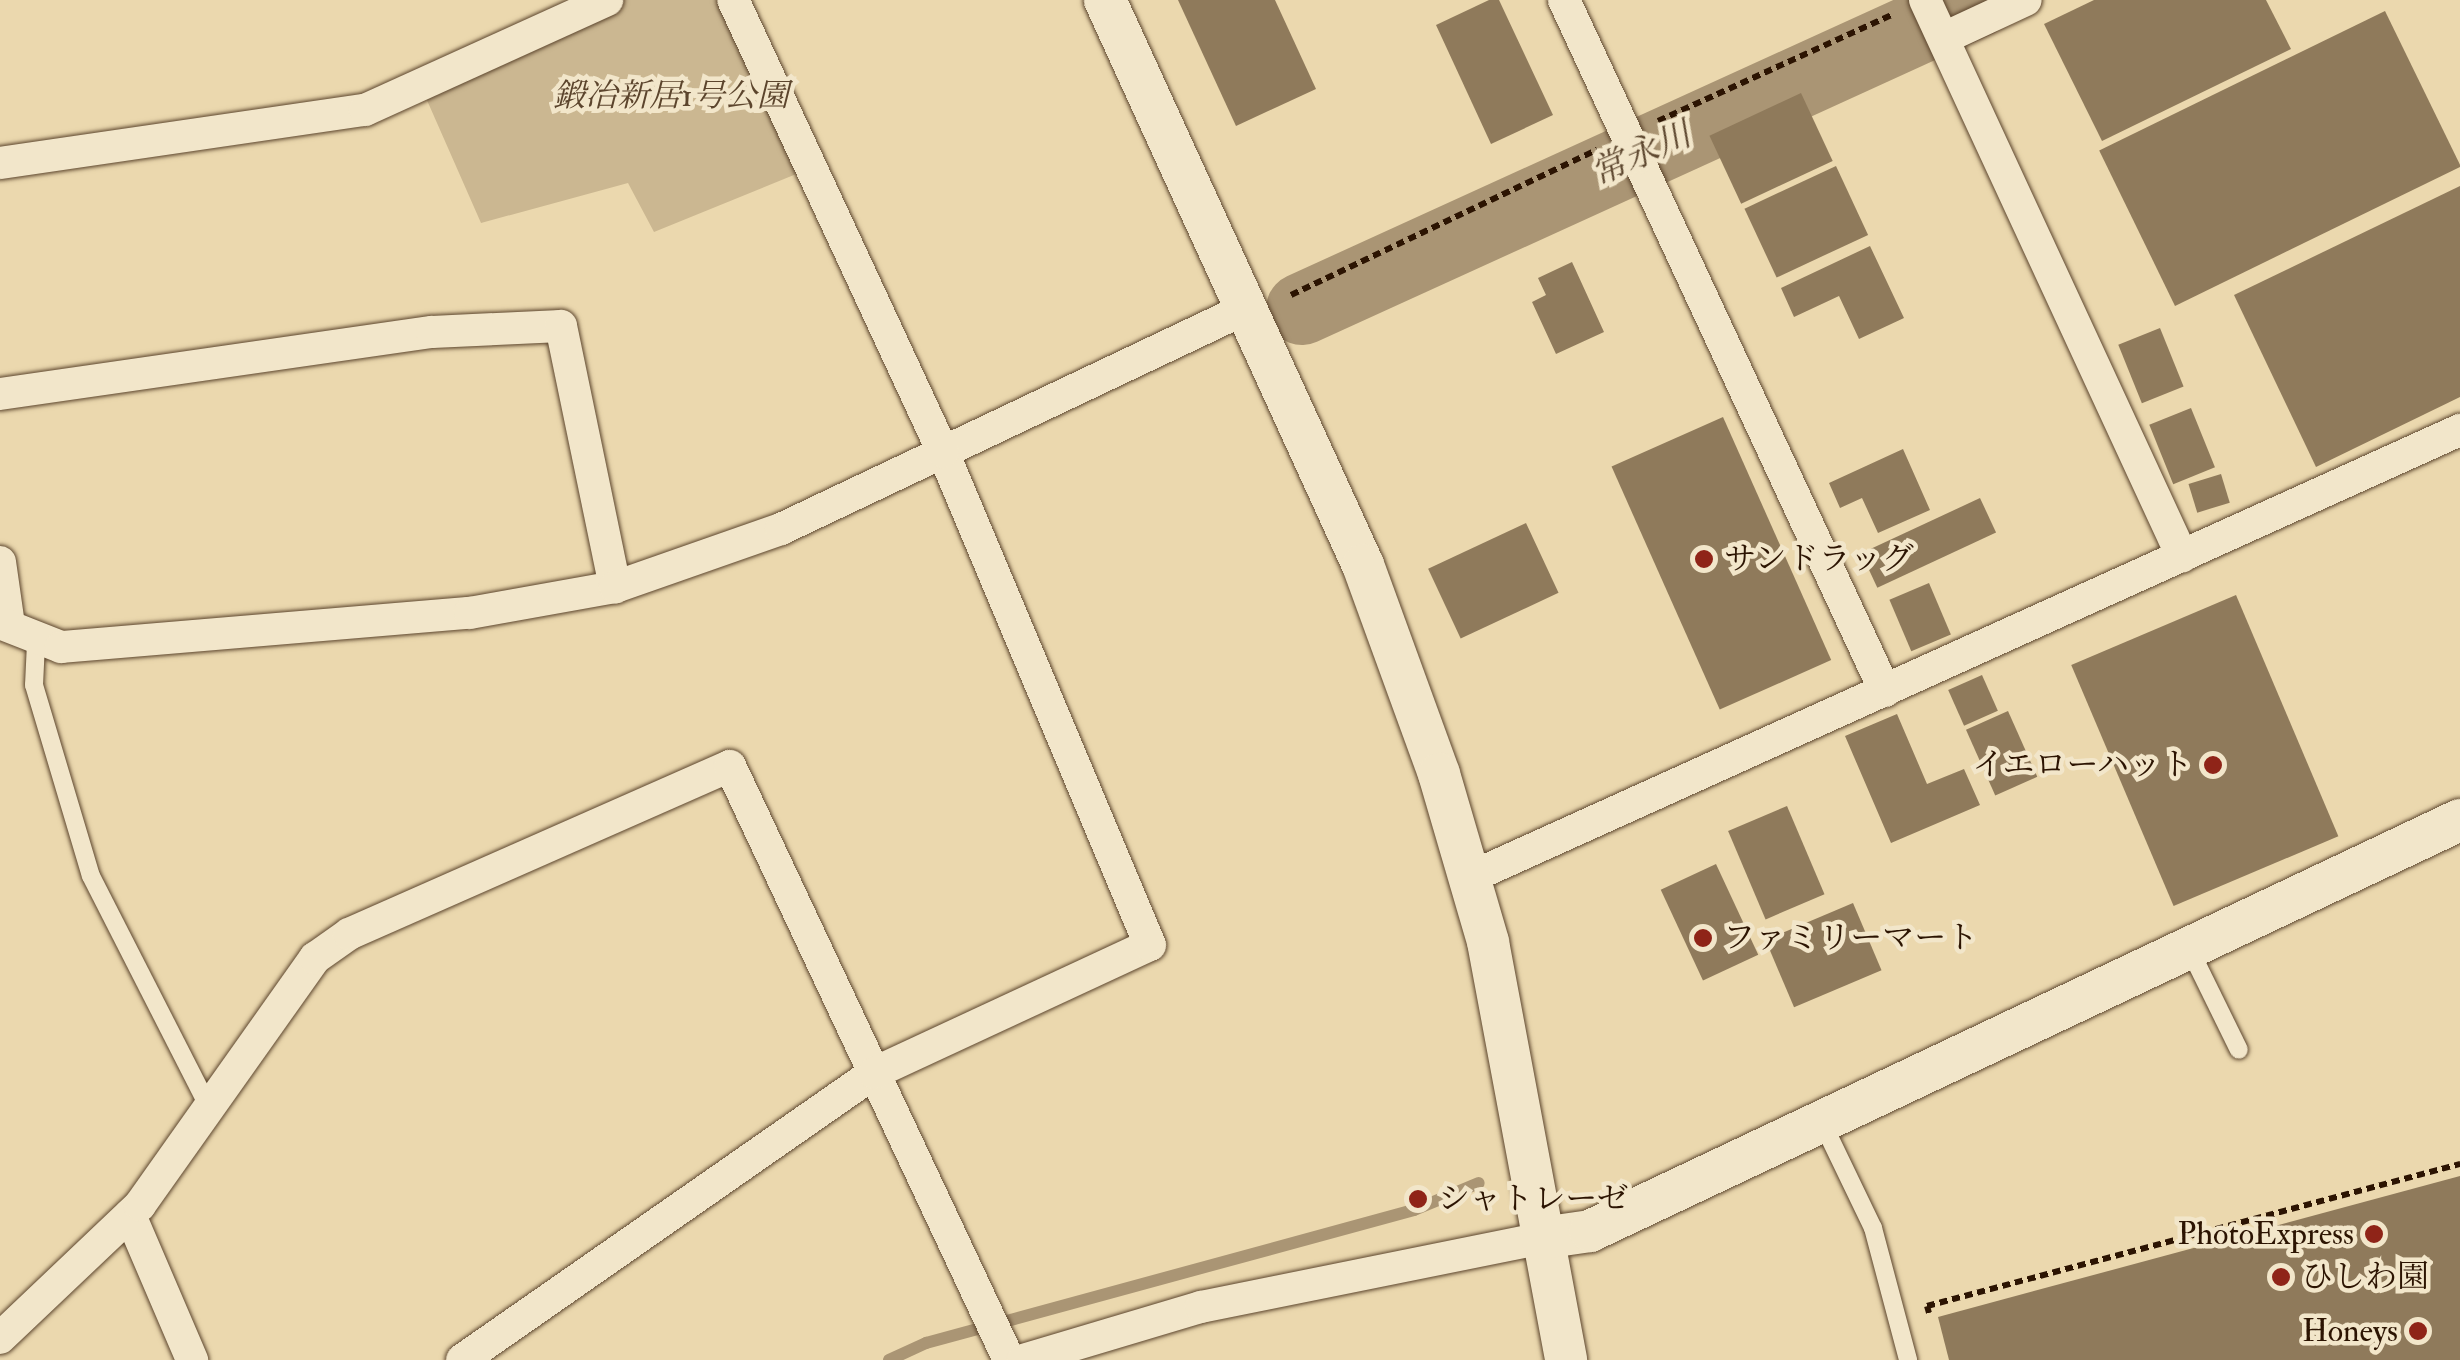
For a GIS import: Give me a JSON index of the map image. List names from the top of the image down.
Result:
{
  "water": ["常永川"],
  "parks": ["鍛冶新居1号公園"],
  "places": [
    "サンドラッグ",
    "イエローハット",
    "ファミリーマート",
    "シャトレーゼ",
    "PhotoExpress",
    "ひしわ園",
    "Honeys"
  ]
}
